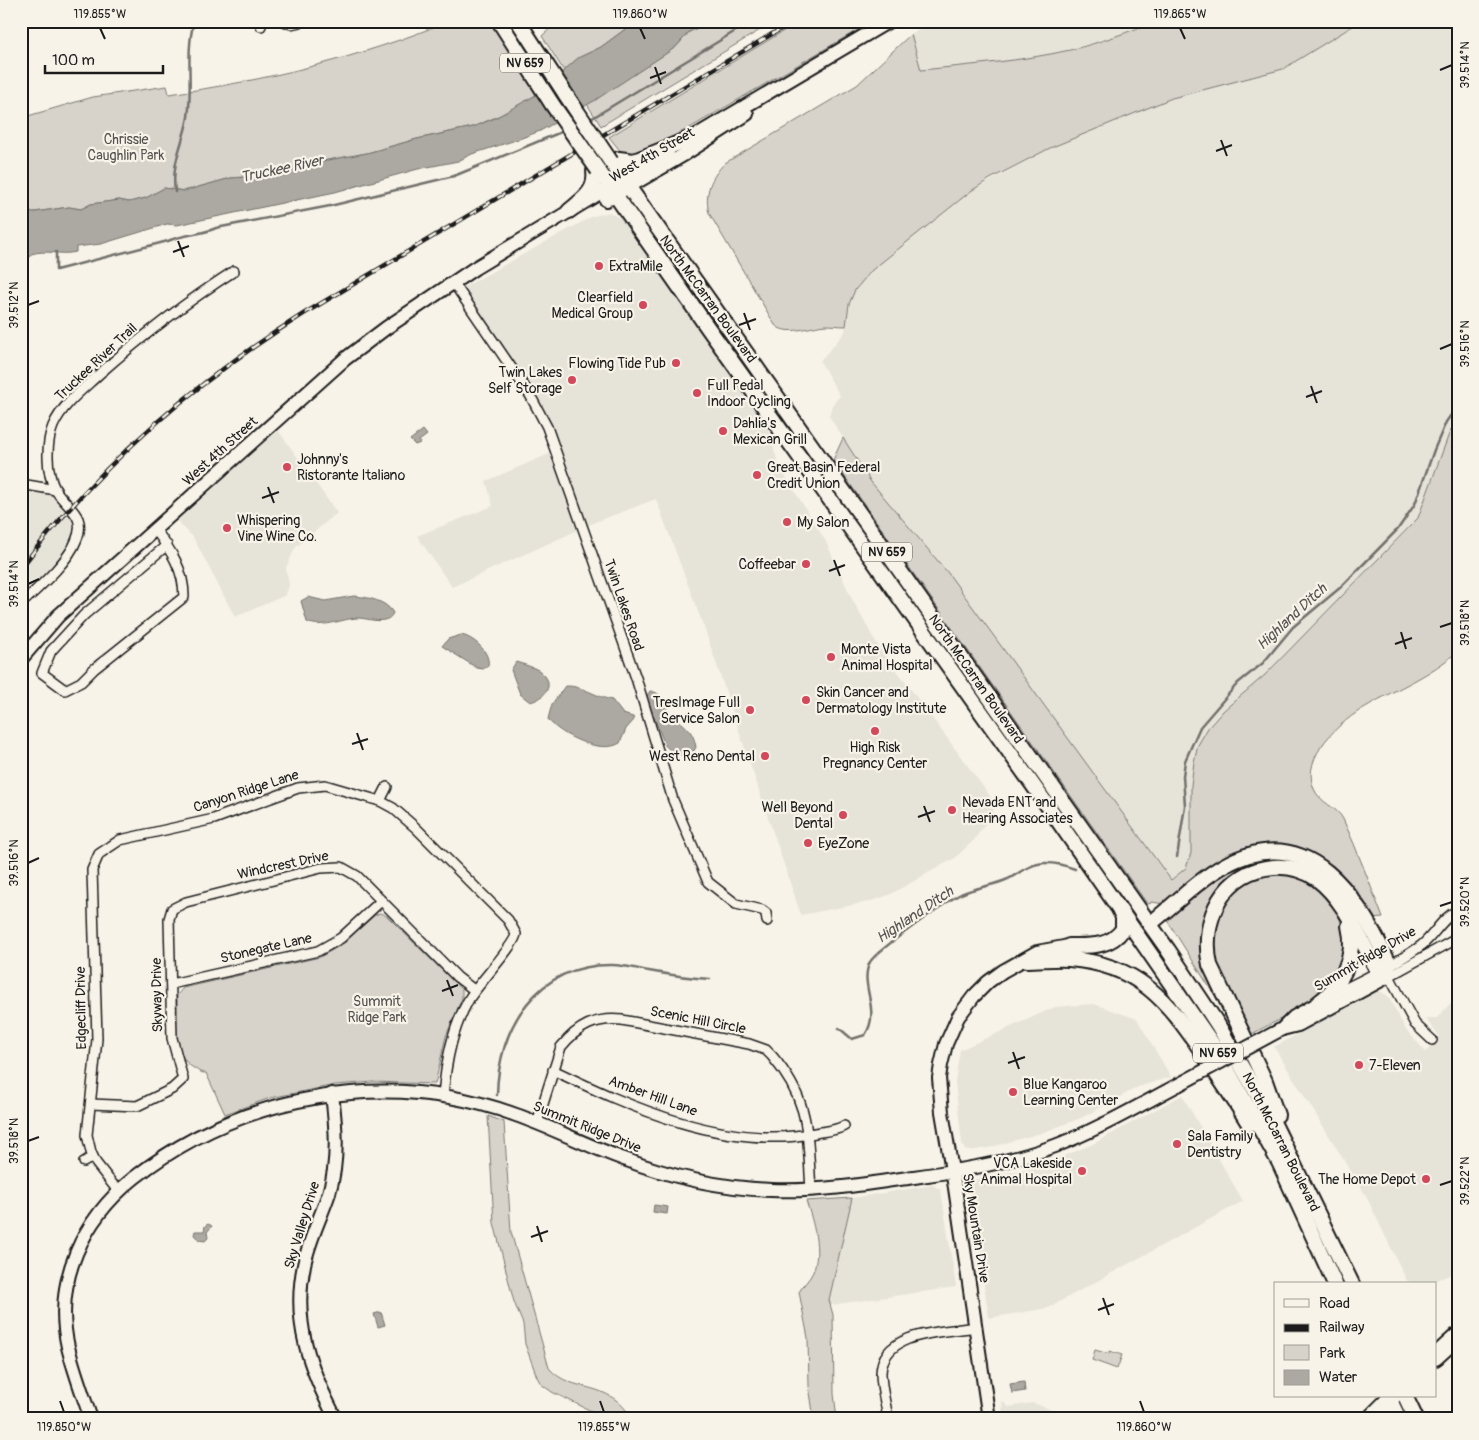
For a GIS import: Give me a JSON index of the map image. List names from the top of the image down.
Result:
{
  "streets": {
    "main road": ["NV 659", "North McCarran Boulevard"],
    "street": [
      "West 4th Street",
      "Truckee River Trail",
      "Twin Lakes Road",
      "Canyon Ridge Lane",
      "Windcrest Drive",
      "Stonegate Lane",
      "Summit Ridge Drive",
      "Skyway Drive",
      "Edgecliff Drive",
      "Scenic Hill Circle",
      "Amber Hill Lane",
      "Sky Valley Drive",
      "Sky Mountain Drive"
    ]
  },
  "crossings": [
    ["West 4th Street", "North McCarran Boulevard"],
    ["West 4th Street", "Twin Lakes Road"],
    ["Canyon Ridge Lane", "Windcrest Drive"],
    ["Canyon Ridge Lane", "Edgecliff Drive"],
    ["Windcrest Drive", "Stonegate Lane"],
    ["Windcrest Drive", "Skyway Drive"],
    ["Stonegate Lane", "Skyway Drive"],
    ["Summit Ridge Drive", "Edgecliff Drive"],
    ["Summit Ridge Drive", "Scenic Hill Circle"],
    ["Summit Ridge Drive", "Sky Valley Drive"],
    ["Summit Ridge Drive", "Sky Mountain Drive"],
    ["Skyway Drive", "Edgecliff Drive"],
    ["Scenic Hill Circle", "Amber Hill Lane"]
  ],
  "water": ["Truckee River", "Highland Ditch"],
  "parks": ["Chrissie Caughlin Park", "Summit Ridge Park"],
  "places": [
    "ExtraMile",
    "Clearfield Medical Group",
    "Flowing Tide Pub",
    "Twin Lakes Self Storage",
    "Full Pedal Indoor Cycling",
    "Dahlia's Mexican Grill",
    "Johnny's Ristorante Italiano",
    "Great Basin Federal Credit Union",
    "My Salon",
    "Whispering Vine Wine Co.",
    "Coffeebar",
    "Monte Vista Animal Hospital",
    "Skin Cancer and Dermatology Institute",
    "TresImage Full Service Salon",
    "High Risk Pregnancy Center",
    "West Reno Dental",
    "Nevada ENT and Hearing Associates",
    "Well Beyond Dental",
    "EyeZone",
    "7-Eleven",
    "Blue Kangaroo Learning Center",
    "Sala Family Dentistry",
    "VCA Lakeside Animal Hospital",
    "The Home Depot"
  ],
  "legend": [
    "Road",
    "Railway",
    "Park",
    "Water"
  ],
  "scale_bar": "100 m",
  "coordinates": [
    "119.855°W",
    "119.860°W",
    "119.865°W",
    "39.514°N",
    "39.512°N",
    "39.516°N",
    "39.518°N",
    "39.520°N",
    "39.522°N",
    "119.850°W"
  ]
}
